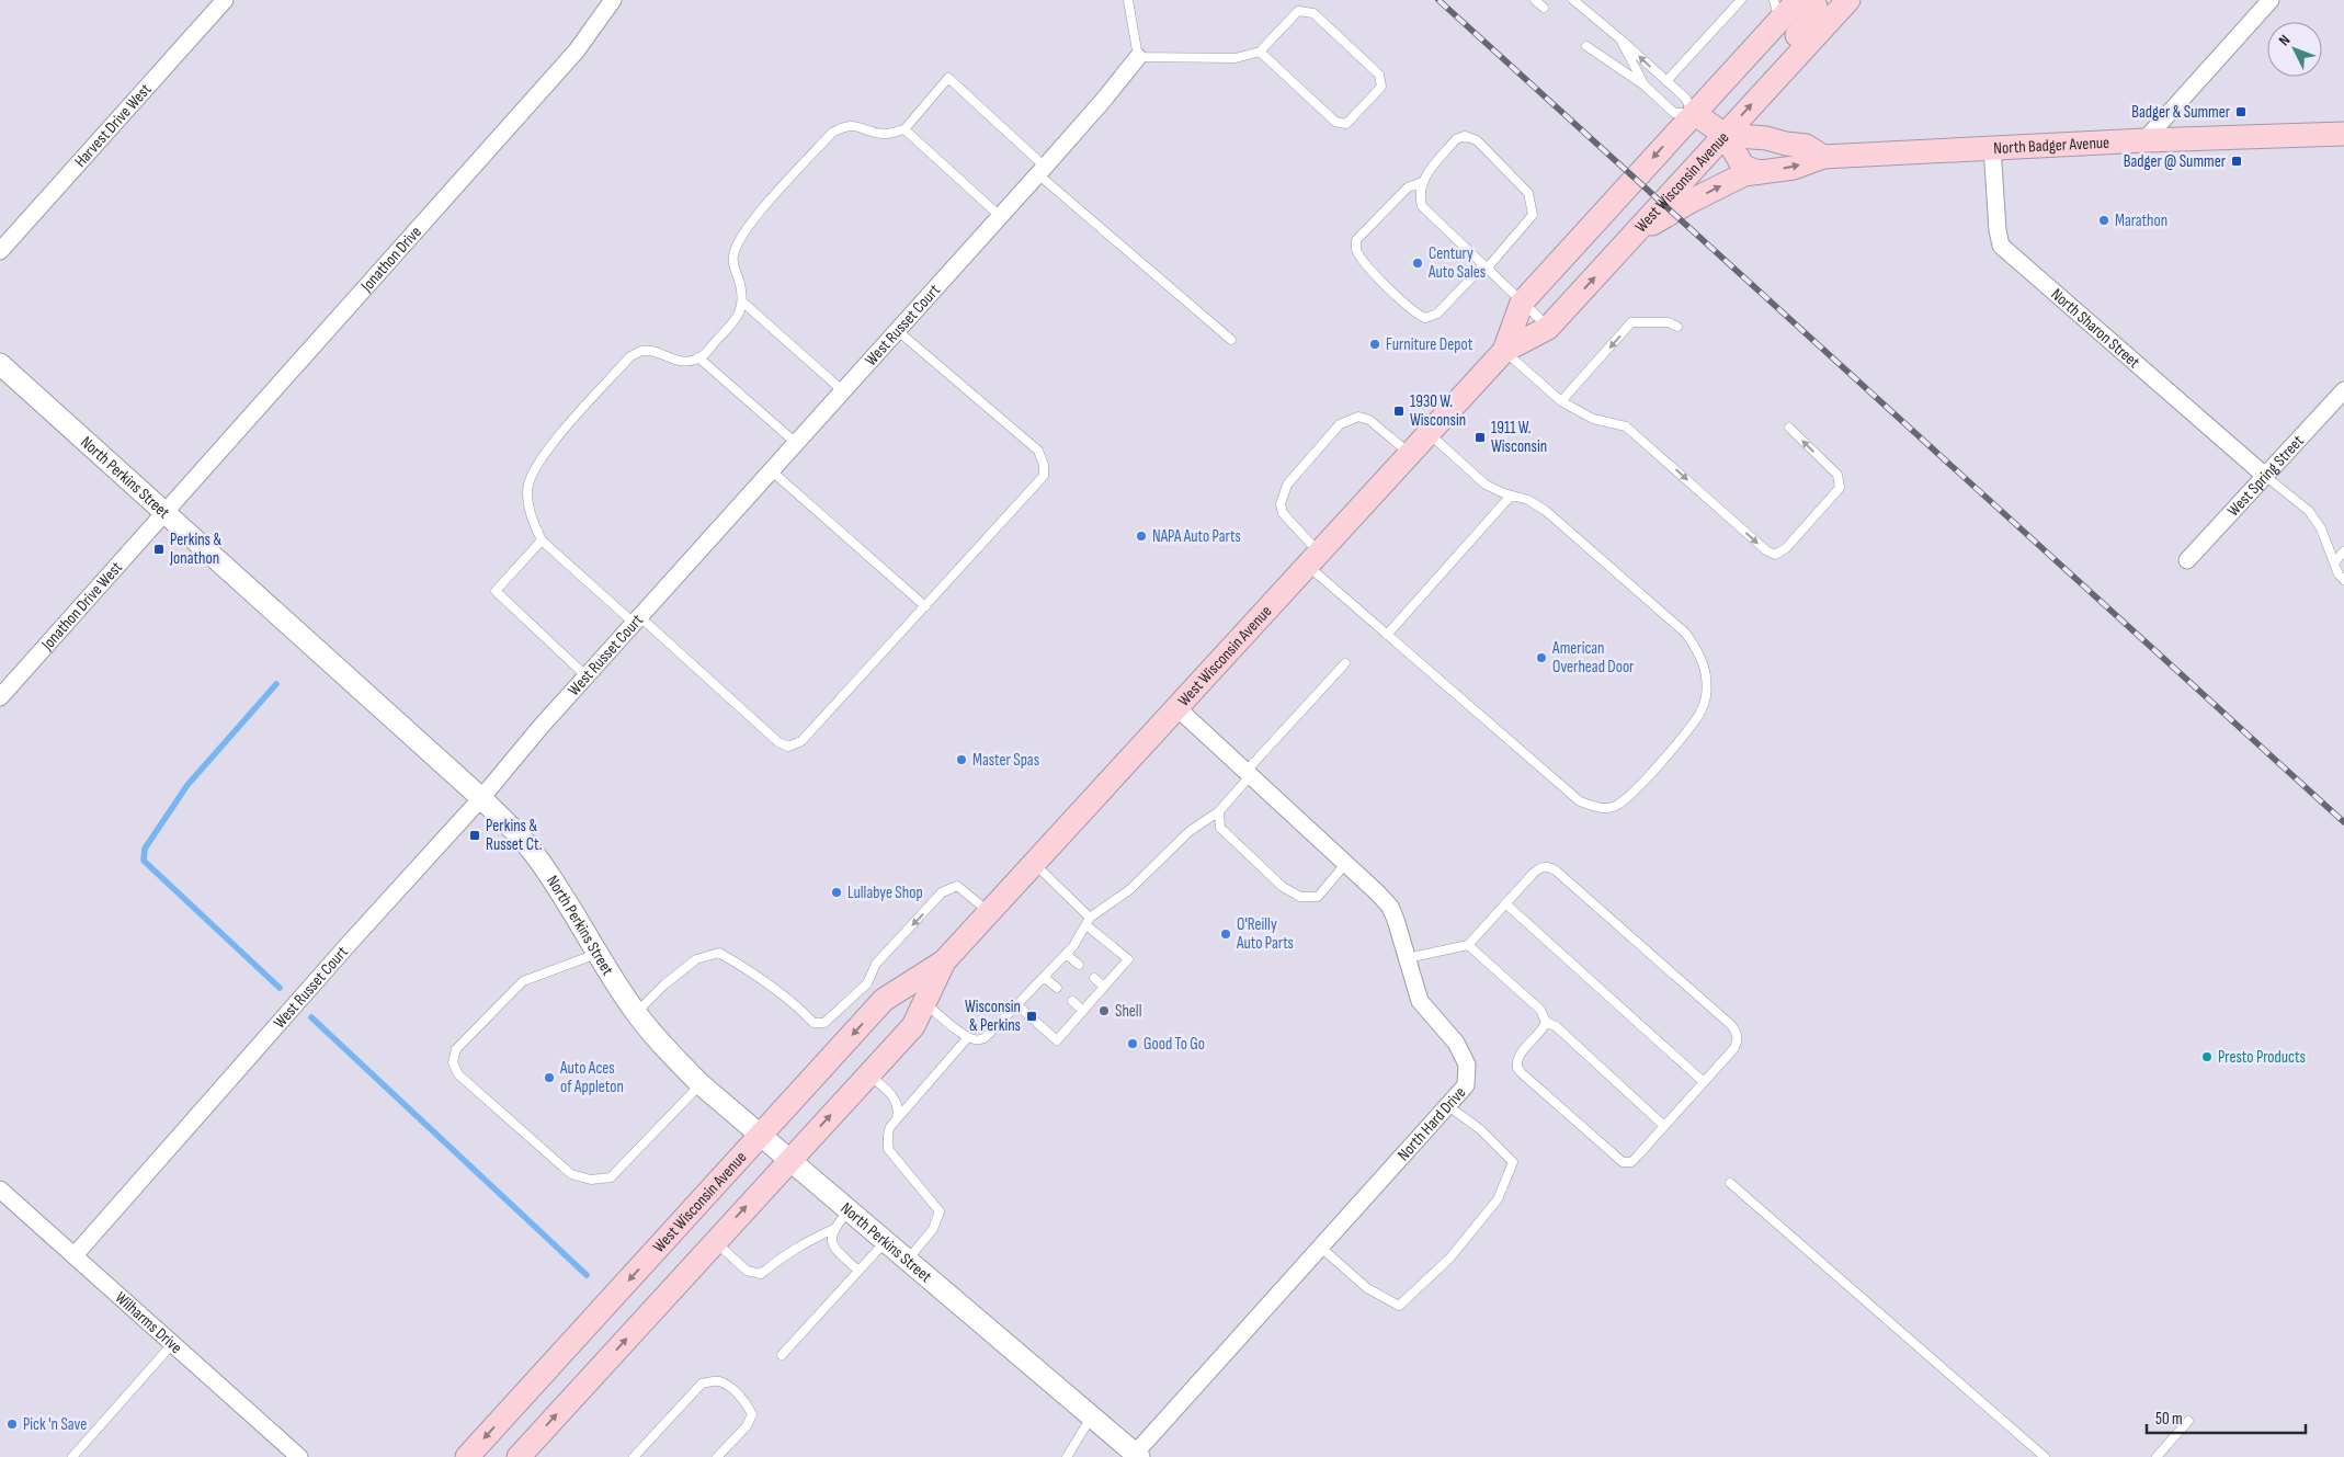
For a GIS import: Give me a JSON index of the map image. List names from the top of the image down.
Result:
{
  "streets": {
    "main road": ["North Badger Avenue", "West Wisconsin Avenue"],
    "street": [
      "Harvest Drive West",
      "Jonathon Drive",
      "West Russet Court",
      "North Sharon Street",
      "West Spring Street",
      "North Perkins Street",
      "Jonathon Drive West",
      "North Hard Drive",
      "Wilharms Drive"
    ]
  },
  "crossings": [
    ["North Badger Avenue", "West Wisconsin Avenue"],
    ["North Badger Avenue", "North Sharon Street"],
    ["West Wisconsin Avenue", "North Perkins Street"],
    ["West Wisconsin Avenue", "North Hard Drive"],
    ["Jonathon Drive", "North Perkins Street"],
    ["Jonathon Drive", "Jonathon Drive West"],
    ["West Russet Court", "North Perkins Street"],
    ["West Russet Court", "Wilharms Drive"],
    ["North Sharon Street", "West Spring Street"],
    ["North Perkins Street", "Jonathon Drive West"],
    ["North Perkins Street", "North Hard Drive"]
  ],
  "places": {
    "transit": [
      "Badger & Summer",
      "Badger @ Summer",
      "1930 W. Wisconsin",
      "1911 W. Wisconsin",
      "Perkins & Jonathon",
      "Perkins & Russet Ct.",
      "Wisconsin & Perkins"
    ],
    "other": [
      "Marathon",
      "Century Auto Sales",
      "Furniture Depot",
      "NAPA Auto Parts",
      "American Overhead Door",
      "Master Spas",
      "Lullabye Shop",
      "O'Reilly Auto Parts",
      "Shell",
      "Good To Go",
      "Presto Products",
      "Auto Aces of Appleton",
      "Pick 'n Save"
    ]
  },
  "scale_bar": "50 m",
  "north": "top left"
}
